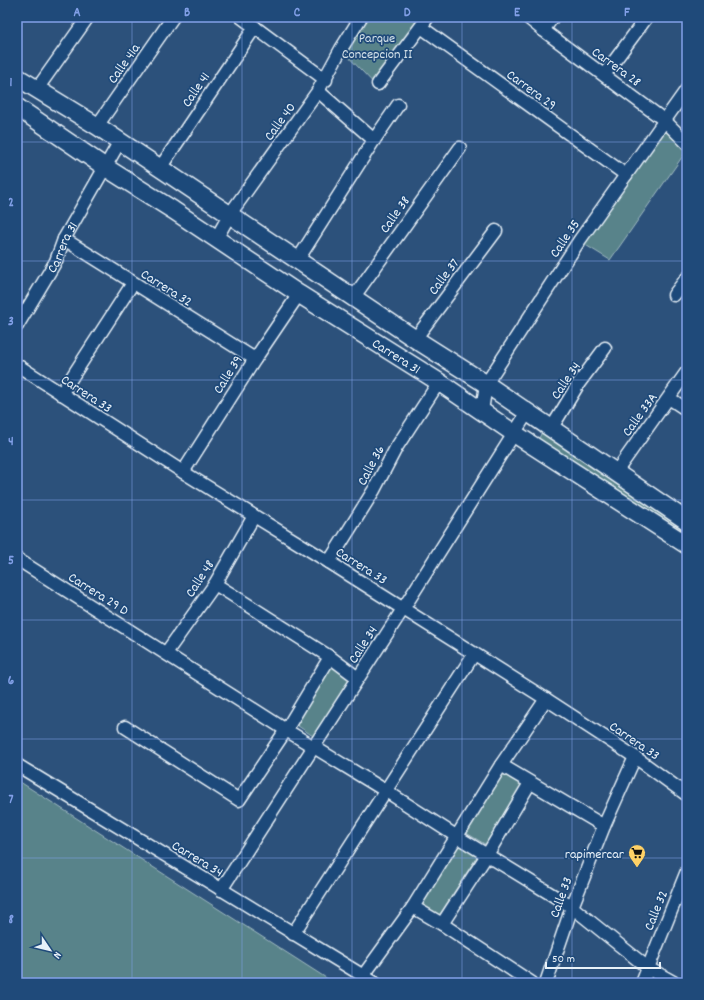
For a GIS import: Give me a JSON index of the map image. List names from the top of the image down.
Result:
{
  "streets": {
    "street": [
      "Calle 41a",
      "Carrera 28",
      "Calle 41",
      "Carrera 29",
      "Calle 40",
      "Calle 38",
      "Calle 35",
      "Carrera 31",
      "Calle 37",
      "Carrera 32",
      "Calle 39",
      "Calle 34",
      "Carrera 33",
      "Calle 33A",
      "Calle 36",
      "Calle 48",
      "Carrera 29 D",
      "Carrera 34",
      "Calle 33",
      "Calle 32"
    ]
  },
  "crossings": [
    ["Calle 41a", "Carrera 31"],
    ["Carrera 28", "Calle 35"],
    ["Calle 41", "Carrera 31"],
    ["Carrera 29", "Calle 35"],
    ["Calle 40", "Carrera 31"],
    ["Calle 38", "Carrera 31"],
    ["Calle 35", "Carrera 31"],
    ["Carrera 31", "Calle 37"],
    ["Carrera 31", "Carrera 32"],
    ["Carrera 31", "Calle 39"],
    ["Carrera 31", "Calle 34"],
    ["Carrera 31", "Calle 33A"],
    ["Carrera 31", "Calle 36"],
    ["Carrera 32", "Calle 39"],
    ["Calle 39", "Carrera 33"],
    ["Calle 34", "Carrera 33"],
    ["Calle 34", "Carrera 29 D"],
    ["Calle 34", "Carrera 34"],
    ["Carrera 33", "Calle 36"],
    ["Carrera 33", "Calle 48"],
    ["Carrera 33", "Calle 33"],
    ["Calle 48", "Carrera 29 D"],
    ["Carrera 29 D", "Calle 33"],
    ["Carrera 29 D", "Calle 32"]
  ],
  "parks": ["Parque Concepcion II"],
  "places": {
    "supermarket": ["rapimercar"]
  },
  "scale_bar": "50 m",
  "north": "bottom right",
  "grid": {
    "columns": [
      "A",
      "B",
      "C",
      "D",
      "E",
      "F"
    ],
    "rows": [
      "1",
      "2",
      "3",
      "4",
      "5",
      "6",
      "7",
      "8"
    ]
  }
}
